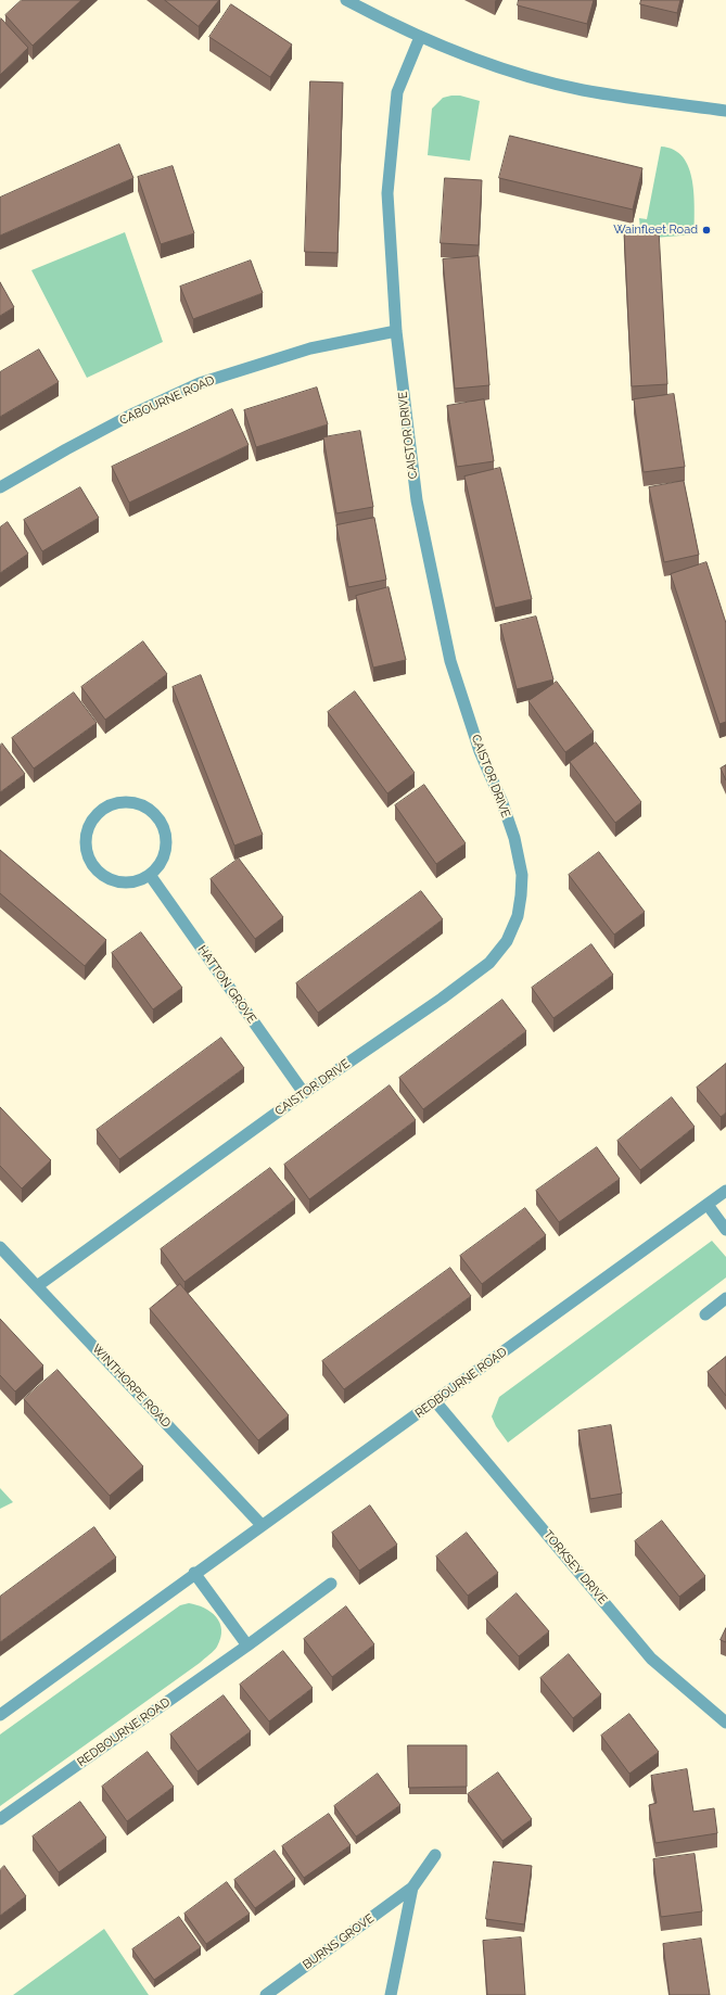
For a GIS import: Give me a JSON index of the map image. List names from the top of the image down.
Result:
{
  "streets": {
    "street": [
      "CABOURNE ROAD",
      "CAISTOR DRIVE",
      "HATTON GROVE",
      "REDBOURNE ROAD",
      "WINTHORPE ROAD",
      "TORKSEY DRIVE",
      "BURNS GROVE"
    ]
  },
  "crossings": [
    ["CABOURNE ROAD", "CAISTOR DRIVE"],
    ["CAISTOR DRIVE", "HATTON GROVE"],
    ["CAISTOR DRIVE", "WINTHORPE ROAD"],
    ["REDBOURNE ROAD", "WINTHORPE ROAD"],
    ["REDBOURNE ROAD", "TORKSEY DRIVE"]
  ],
  "places": ["Wainfleet Road"]
}
